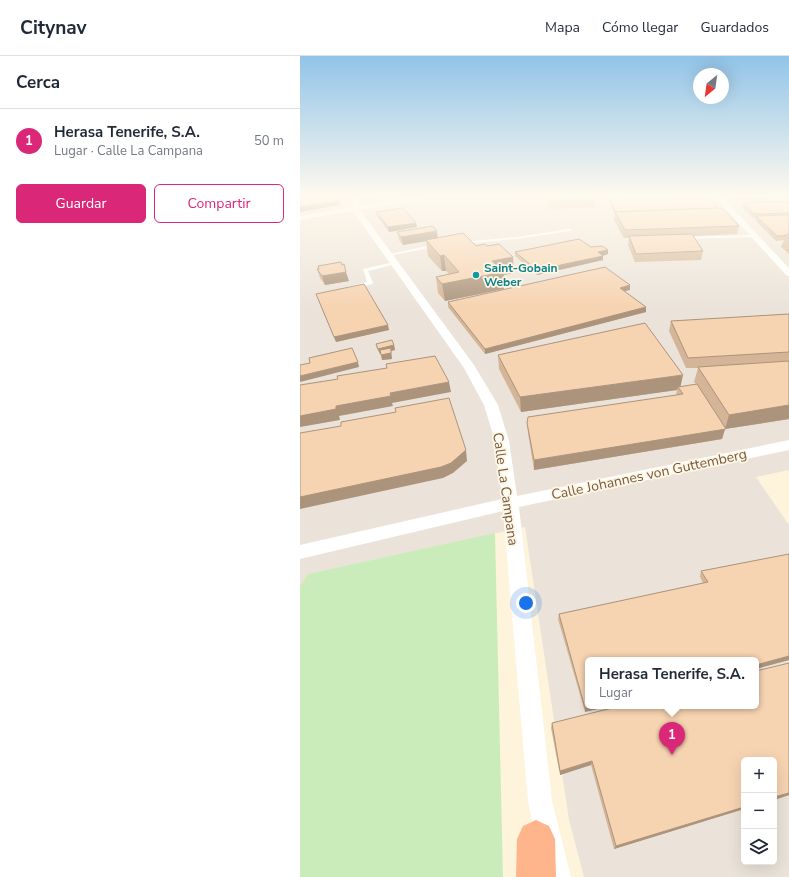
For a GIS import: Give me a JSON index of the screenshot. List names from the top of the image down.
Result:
{
  "streets": {
    "street": ["Calle Johannes von Guttemberg", "Calle La Campana"]
  },
  "crossings": [
    ["Calle Johannes von Guttemberg", "Calle La Campana"]
  ],
  "places": ["Saint-Gobain Weber"],
  "north": "bottom left",
  "page": {
    "header": "Citynav",
    "nav": ["Mapa", "Cómo llegar", "Guardados"],
    "heading": "Cerca",
    "list": [
      {
        "mark": "1",
        "name": "Herasa Tenerife, S.A.",
        "note": "Lugar · Calle La Campana",
        "value": "50 m"
      }
    ],
    "buttons": ["Guardar", "Compartir"],
    "popup": ["Herasa Tenerife, S.A.", "Lugar"],
    "pins": "1",
    "map_buttons": ["+", "−"]
  }
}
